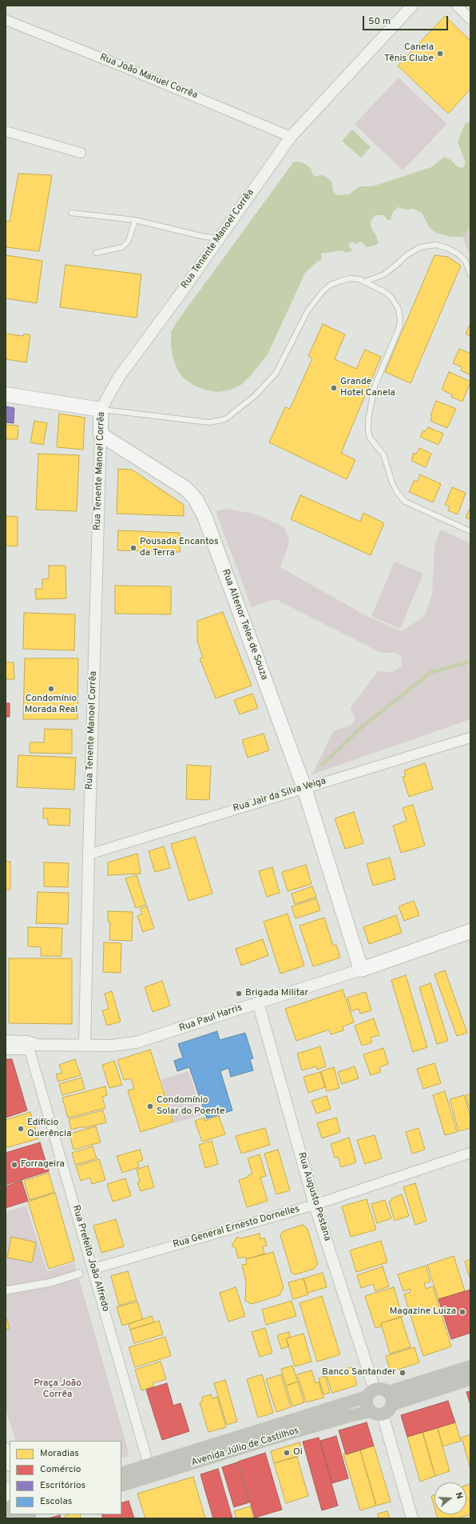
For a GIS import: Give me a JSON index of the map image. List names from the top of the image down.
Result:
{
  "streets": {
    "main road": [
      "Rua Tenente Manoel Corrêa",
      "Rua Altenor Teles de Souza",
      "Rua Paul Harris",
      "Avenida Júlio de Castilhos"
    ],
    "street": [
      "Rua João Manuel Corrêa",
      "Rua Jair da Silva Veiga",
      "Rua Augusto Pestana",
      "Rua General Ernesto Dornelles",
      "Rua Prefeito João Alfredo"
    ]
  },
  "crossings": [
    ["Rua João Manuel Corrêa", "Rua Tenente Manoel Corrêa"],
    ["Rua Tenente Manoel Corrêa", "Rua Altenor Teles de Souza"],
    ["Rua Tenente Manoel Corrêa", "Rua Jair da Silva Veiga"],
    ["Rua Tenente Manoel Corrêa", "Rua Paul Harris"],
    ["Rua Altenor Teles de Souza", "Rua Jair da Silva Veiga"],
    ["Rua Altenor Teles de Souza", "Rua Paul Harris"],
    ["Rua Paul Harris", "Rua Augusto Pestana"],
    ["Rua Paul Harris", "Rua Prefeito João Alfredo"],
    ["Rua Augusto Pestana", "Rua General Ernesto Dornelles"],
    ["Rua Augusto Pestana", "Avenida Júlio de Castilhos"],
    ["Rua General Ernesto Dornelles", "Rua Prefeito João Alfredo"],
    ["Rua Prefeito João Alfredo", "Avenida Júlio de Castilhos"]
  ],
  "parks": ["Praça João Corrêa"],
  "places": [
    "Canela Tênis Clube",
    "Grande Hotel Canela",
    "Pousada Encantos da Terra",
    "Condomínio Morada Real",
    "Brigada Militar",
    "Condomínio Solar do Poente",
    "Edifício Querência",
    "Forrageira",
    "Magazine Luiza",
    "Banco Santander",
    "Oi"
  ],
  "legend": [
    "Moradias",
    "Comércio",
    "Escritórios",
    "Escolas"
  ],
  "scale_bar": "50 m",
  "north": "right"
}
